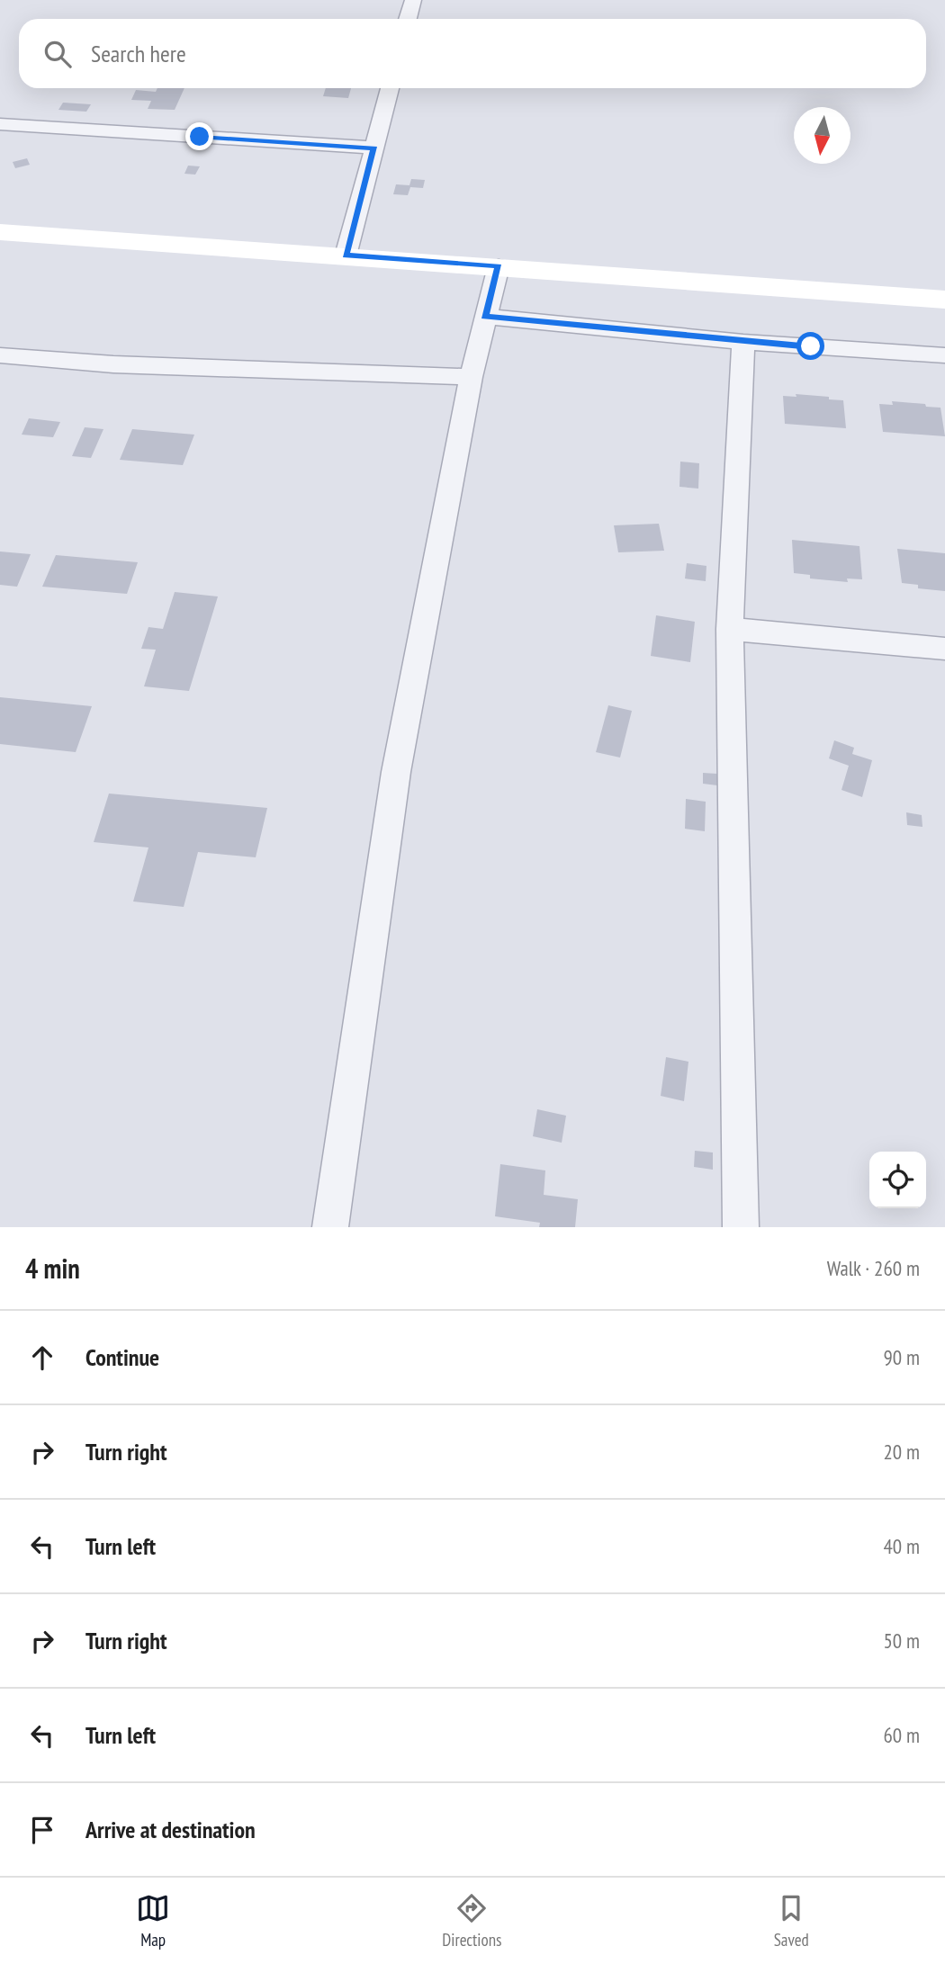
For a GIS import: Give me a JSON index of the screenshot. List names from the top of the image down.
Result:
{
  "north": "bottom",
  "page": {
    "search": "Search here",
    "heading": ["4 min", "Walk · 260 m"],
    "list": [
      ["Continue", "90 m"],
      ["Turn right", "20 m"],
      ["Turn left", "40 m"],
      ["Turn right", "50 m"],
      ["Turn left", "60 m"],
      "Arrive at destination"
    ],
    "nav": ["Map", "Directions", "Saved"]
  }
}
